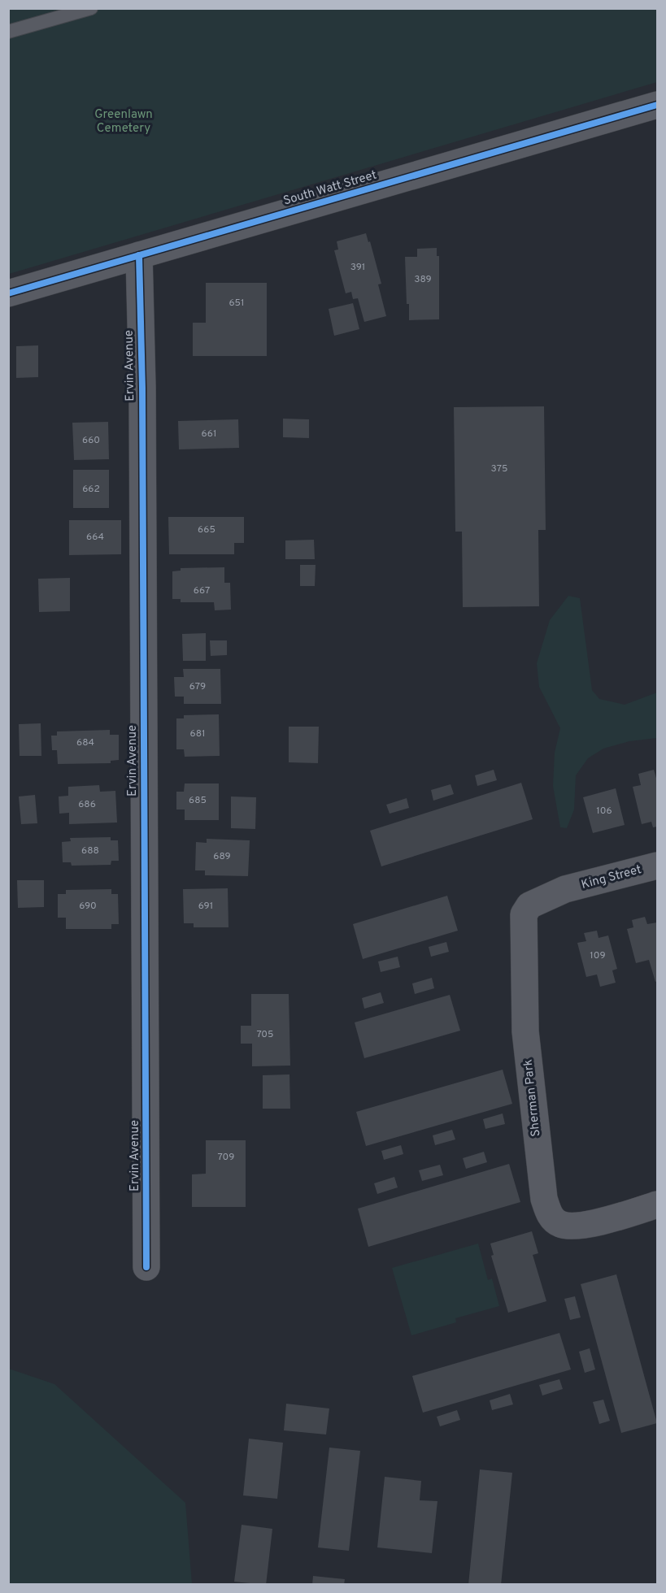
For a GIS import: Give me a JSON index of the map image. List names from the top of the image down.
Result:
{
  "streets": {
    "street": [
      "South Watt Street",
      "Ervin Avenue",
      "King Street",
      "Sherman Park"
    ]
  },
  "crossings": [
    ["South Watt Street", "Ervin Avenue"],
    ["King Street", "Sherman Park"]
  ],
  "parks": ["Greenlawn Cemetery"],
  "house_numbers": [
    "391",
    "389",
    "651",
    "661",
    "660",
    "375",
    "662",
    "665",
    "664",
    "667",
    "679",
    "681",
    "684",
    "685",
    "686",
    "106",
    "688",
    "689",
    "690",
    "691",
    "109",
    "705",
    "709"
  ]
}
